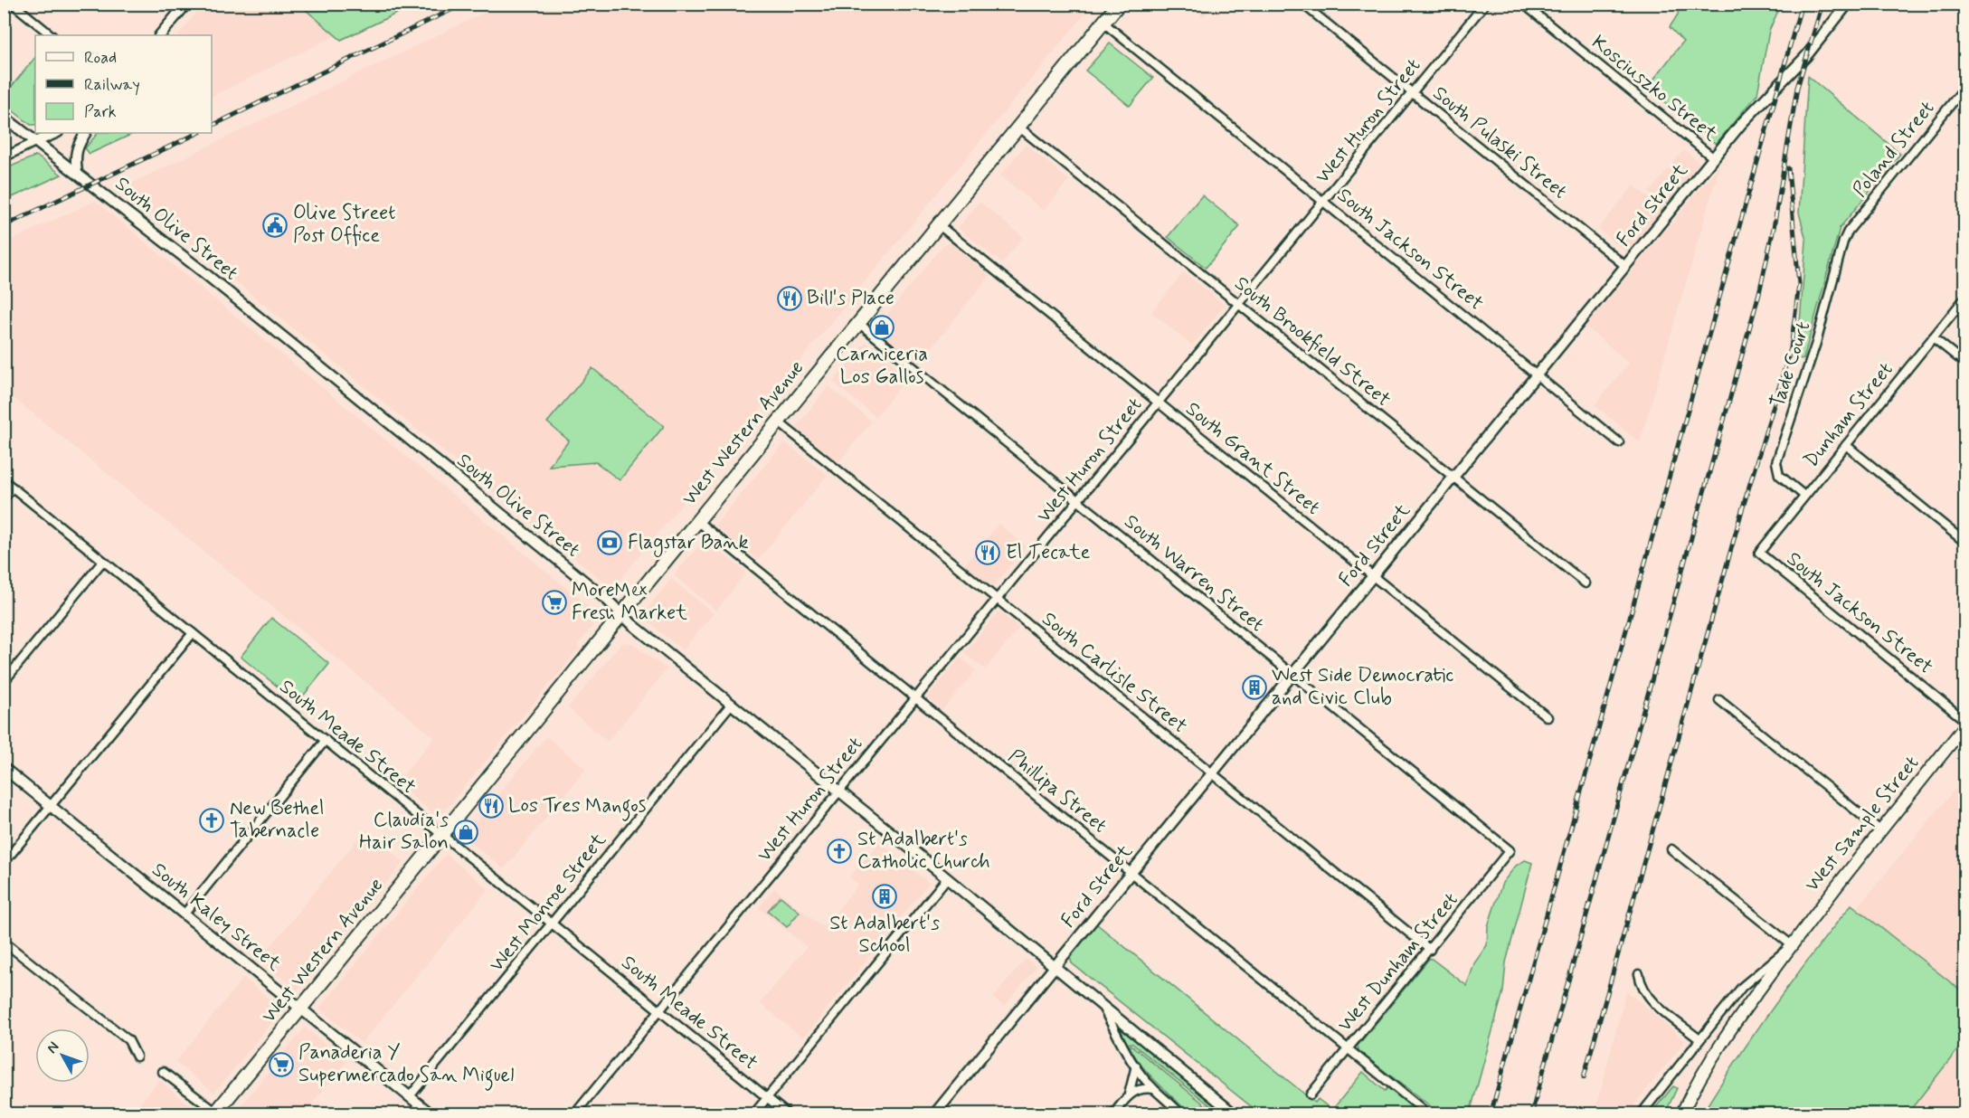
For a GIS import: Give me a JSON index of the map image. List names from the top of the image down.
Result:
{
  "streets": {
    "main road": ["West Western Avenue", "West Sample Street"],
    "street": [
      "Kosciuszko Street",
      "West Huron Street",
      "South Pulaski Street",
      "Poland Street",
      "Ford Street",
      "South Olive Street",
      "South Jackson Street",
      "South Brookfield Street",
      "Tade Court",
      "Dunham Street",
      "South Grant Street",
      "South Warren Street",
      "South Carlisle Street",
      "South Meade Street",
      "Phillipa Street",
      "West Monroe Street",
      "South Kaley Street",
      "West Dunham Street"
    ]
  },
  "crossings": [
    ["Kosciuszko Street", "Ford Street"],
    ["West Huron Street", "South Pulaski Street"],
    ["West Huron Street", "South Olive Street"],
    ["West Huron Street", "South Jackson Street"],
    ["West Huron Street", "South Brookfield Street"],
    ["West Huron Street", "South Grant Street"],
    ["West Huron Street", "South Warren Street"],
    ["West Huron Street", "South Carlisle Street"],
    ["West Huron Street", "South Meade Street"],
    ["West Huron Street", "Phillipa Street"],
    ["South Pulaski Street", "Ford Street"],
    ["Poland Street", "Tade Court"],
    ["Ford Street", "South Olive Street"],
    ["Ford Street", "South Jackson Street"],
    ["Ford Street", "South Brookfield Street"],
    ["Ford Street", "South Grant Street"],
    ["Ford Street", "South Warren Street"],
    ["Ford Street", "South Carlisle Street"],
    ["Ford Street", "Phillipa Street"],
    ["South Olive Street", "West Western Avenue"],
    ["South Olive Street", "West Monroe Street"],
    ["South Jackson Street", "Dunham Street"],
    ["South Jackson Street", "West Western Avenue"],
    ["South Brookfield Street", "West Western Avenue"],
    ["Tade Court", "Dunham Street"],
    ["West Western Avenue", "South Grant Street"],
    ["West Western Avenue", "South Warren Street"],
    ["West Western Avenue", "South Carlisle Street"],
    ["West Western Avenue", "South Meade Street"],
    ["West Western Avenue", "Phillipa Street"],
    ["West Western Avenue", "South Kaley Street"],
    ["South Warren Street", "West Dunham Street"],
    ["South Carlisle Street", "West Dunham Street"],
    ["South Meade Street", "West Monroe Street"],
    ["Phillipa Street", "West Dunham Street"],
    ["West Monroe Street", "South Kaley Street"]
  ],
  "places": {
    "public building": ["Olive Street Post Office"],
    "restaurant": ["Bill's Place", "El Tecate", "Los Tres Mangos"],
    "shop": ["Carniceria Los Gallos", "Claudia's Hair Salon"],
    "bank": ["Flagstar Bank"],
    "supermarket": ["MoreMex Fresh Market", "Panaderia Y Supermercado San Miguel"],
    "building": ["West Side Democratic and Civic Club", "St Adalbert's School"],
    "church": ["New Bethel Tabernacle", "St Adalbert's Catholic Church"]
  },
  "legend": ["Road", "Railway", "Park"],
  "north": "top left"
}
